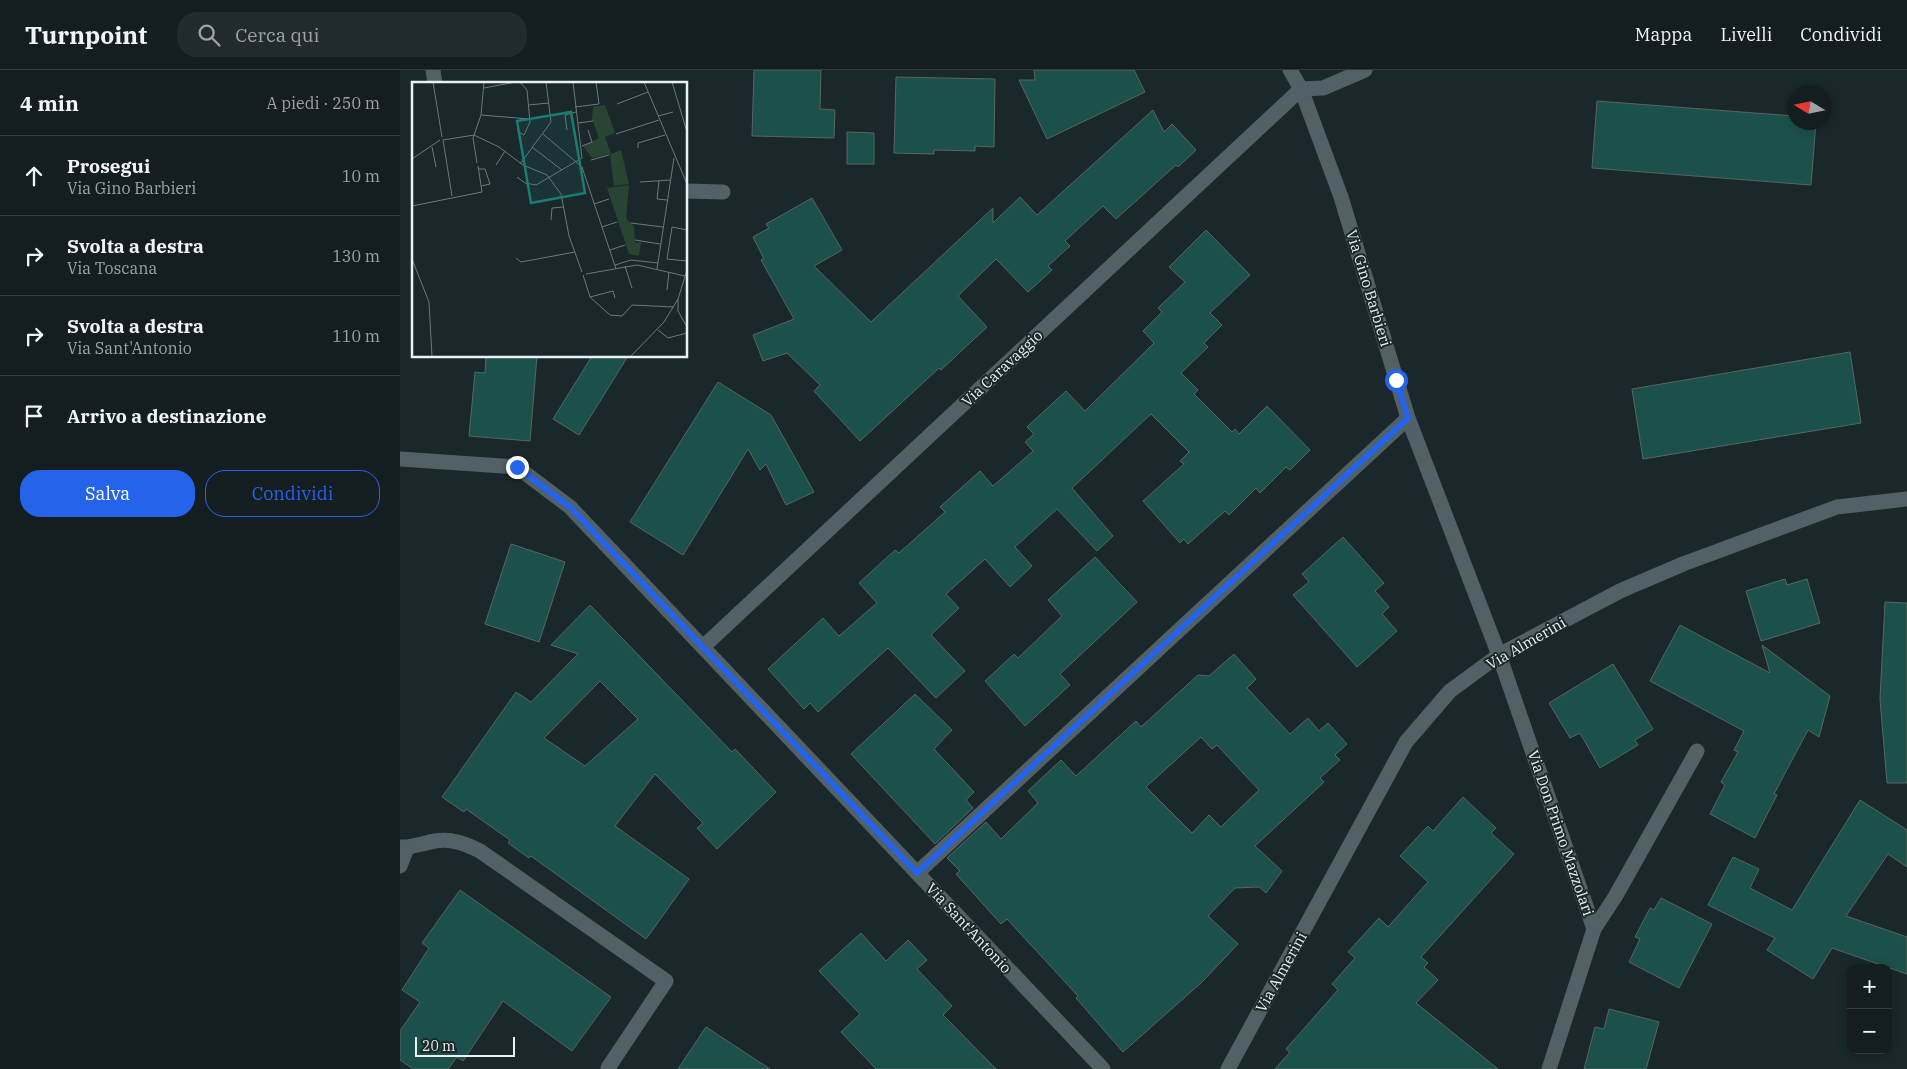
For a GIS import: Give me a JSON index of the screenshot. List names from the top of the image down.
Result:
{
  "streets": {
    "street": [
      "Via Gino Barbieri",
      "Via Caravaggio",
      "Via Almerini",
      "Via Don Primo Mazzolari",
      "Via Sant'Antonio"
    ]
  },
  "crossings": [
    ["Via Gino Barbieri", "Via Caravaggio"],
    ["Via Gino Barbieri", "Via Almerini"],
    ["Via Gino Barbieri", "Via Don Primo Mazzolari"],
    ["Via Caravaggio", "Via Sant'Antonio"],
    ["Via Almerini", "Via Don Primo Mazzolari"]
  ],
  "scale_bar": "20 m",
  "north": "left",
  "page": {
    "header": "Turnpoint",
    "search": "Cerca qui",
    "nav": ["Mappa", "Livelli", "Condividi"],
    "heading": ["4 min", "A piedi · 250 m"],
    "list": [
      ["Prosegui", "Via Gino Barbieri", "10 m"],
      ["Svolta a destra", "Via Toscana", "130 m"],
      ["Svolta a destra", "Via Sant'Antonio", "110 m"],
      "Arrivo a destinazione"
    ],
    "buttons": ["Salva", "Condividi"],
    "map_buttons": ["+", "−"],
    "scale": "20 m"
  }
}
